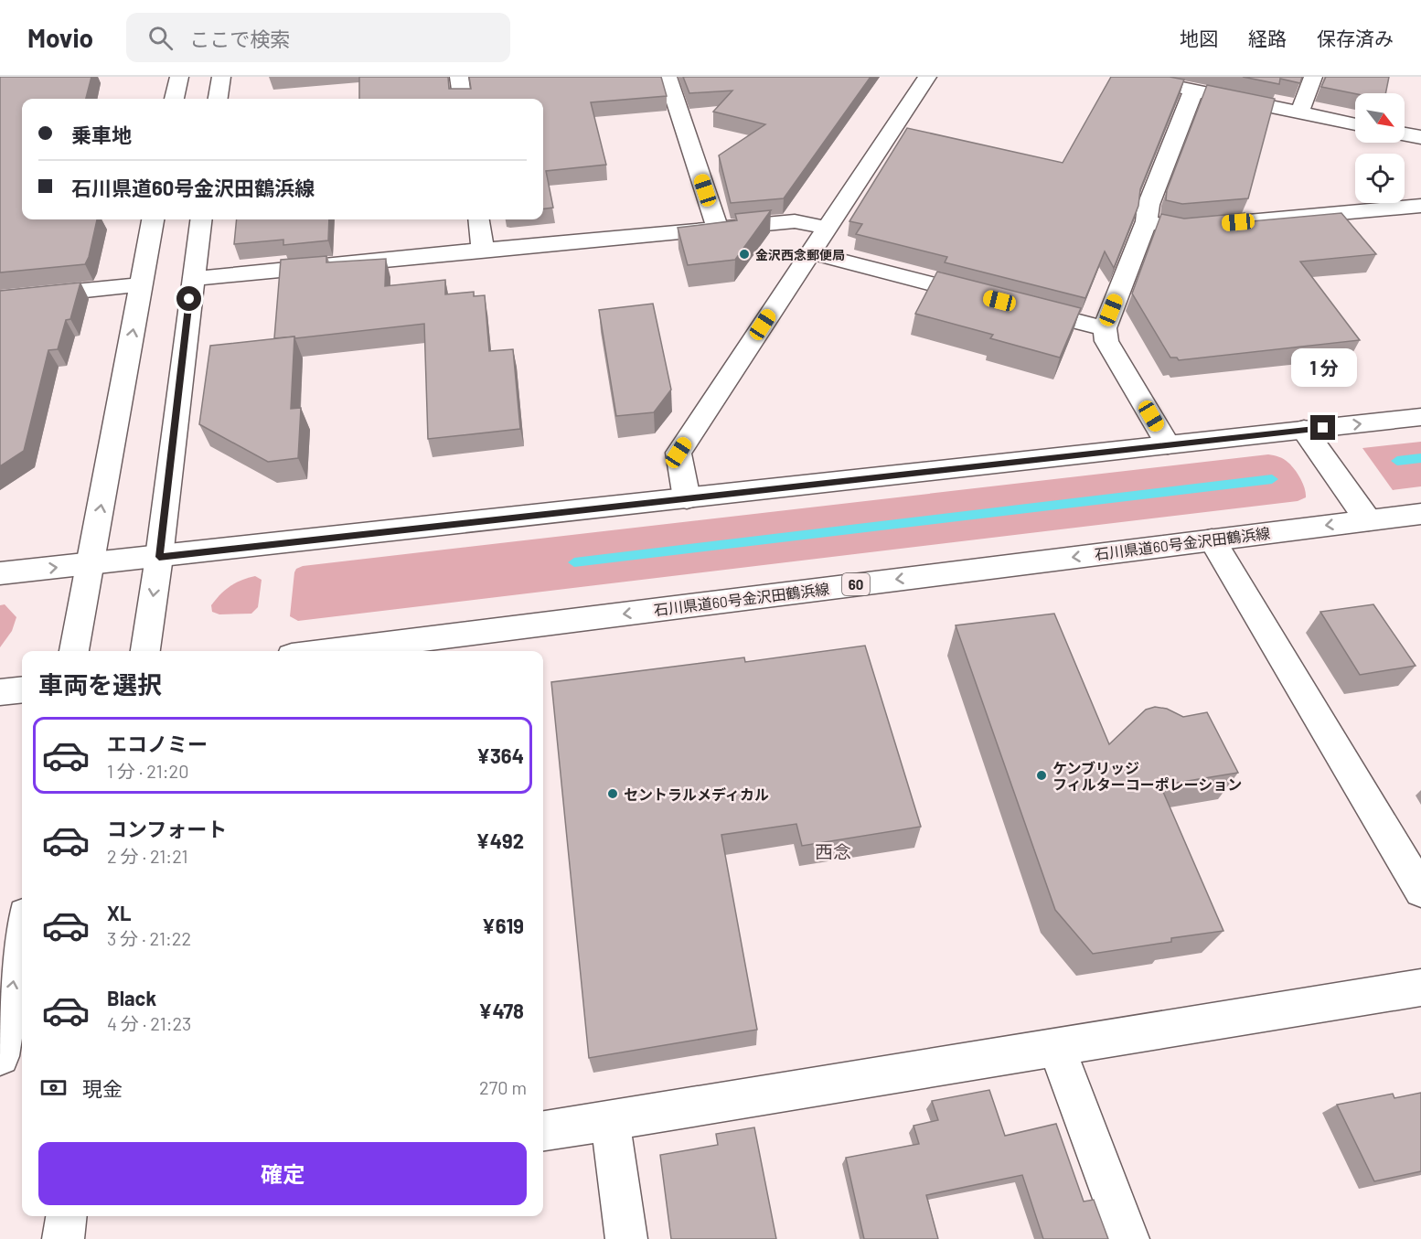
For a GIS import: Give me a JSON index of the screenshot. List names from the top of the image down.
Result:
{
  "streets": {
    "street": ["石川県道60号金沢田鶴浜線", "60"]
  },
  "districts": ["西念"],
  "places": ["金沢西念郵便局", "ケンブリッジ フィルターコーポレーション", "セントラルメディカル"],
  "north": "bottom right",
  "page": {
    "header": "Movio",
    "search": "ここで検索",
    "nav": ["地図", "経路", "保存済み"],
    "banner": ["乗車地", "石川県道60号金沢田鶴浜線"],
    "bubble": "1 分",
    "heading": "車両を選択",
    "list": [
      {
        "name": "エコノミー",
        "note": "1 分 · 21:20",
        "value": "¥364"
      },
      {
        "name": "コンフォート",
        "note": "2 分 · 21:21",
        "value": "¥492"
      },
      {
        "name": "XL",
        "note": "3 分 · 21:22",
        "value": "¥619"
      },
      {
        "name": "Black",
        "note": "4 分 · 21:23",
        "value": "¥478"
      }
    ],
    "pay": ["現金", "270 m"],
    "buttons": "確定"
  }
}
